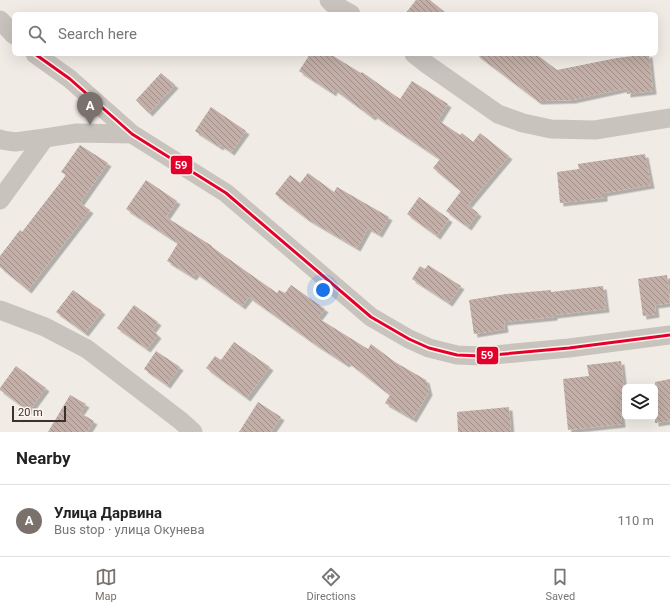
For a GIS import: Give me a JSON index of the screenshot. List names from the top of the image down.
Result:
{
  "lines": ["transit line 59"],
  "scale_bar": "20 m",
  "page": {
    "search": "Search here",
    "pins": "A",
    "scale": "20 m",
    "heading": "Nearby",
    "list": [
      {
        "mark": "A",
        "name": "Улица Дарвина",
        "note": "Bus stop · улица Окунева",
        "value": "110 m"
      }
    ],
    "nav": ["Map", "Directions", "Saved"]
  }
}
